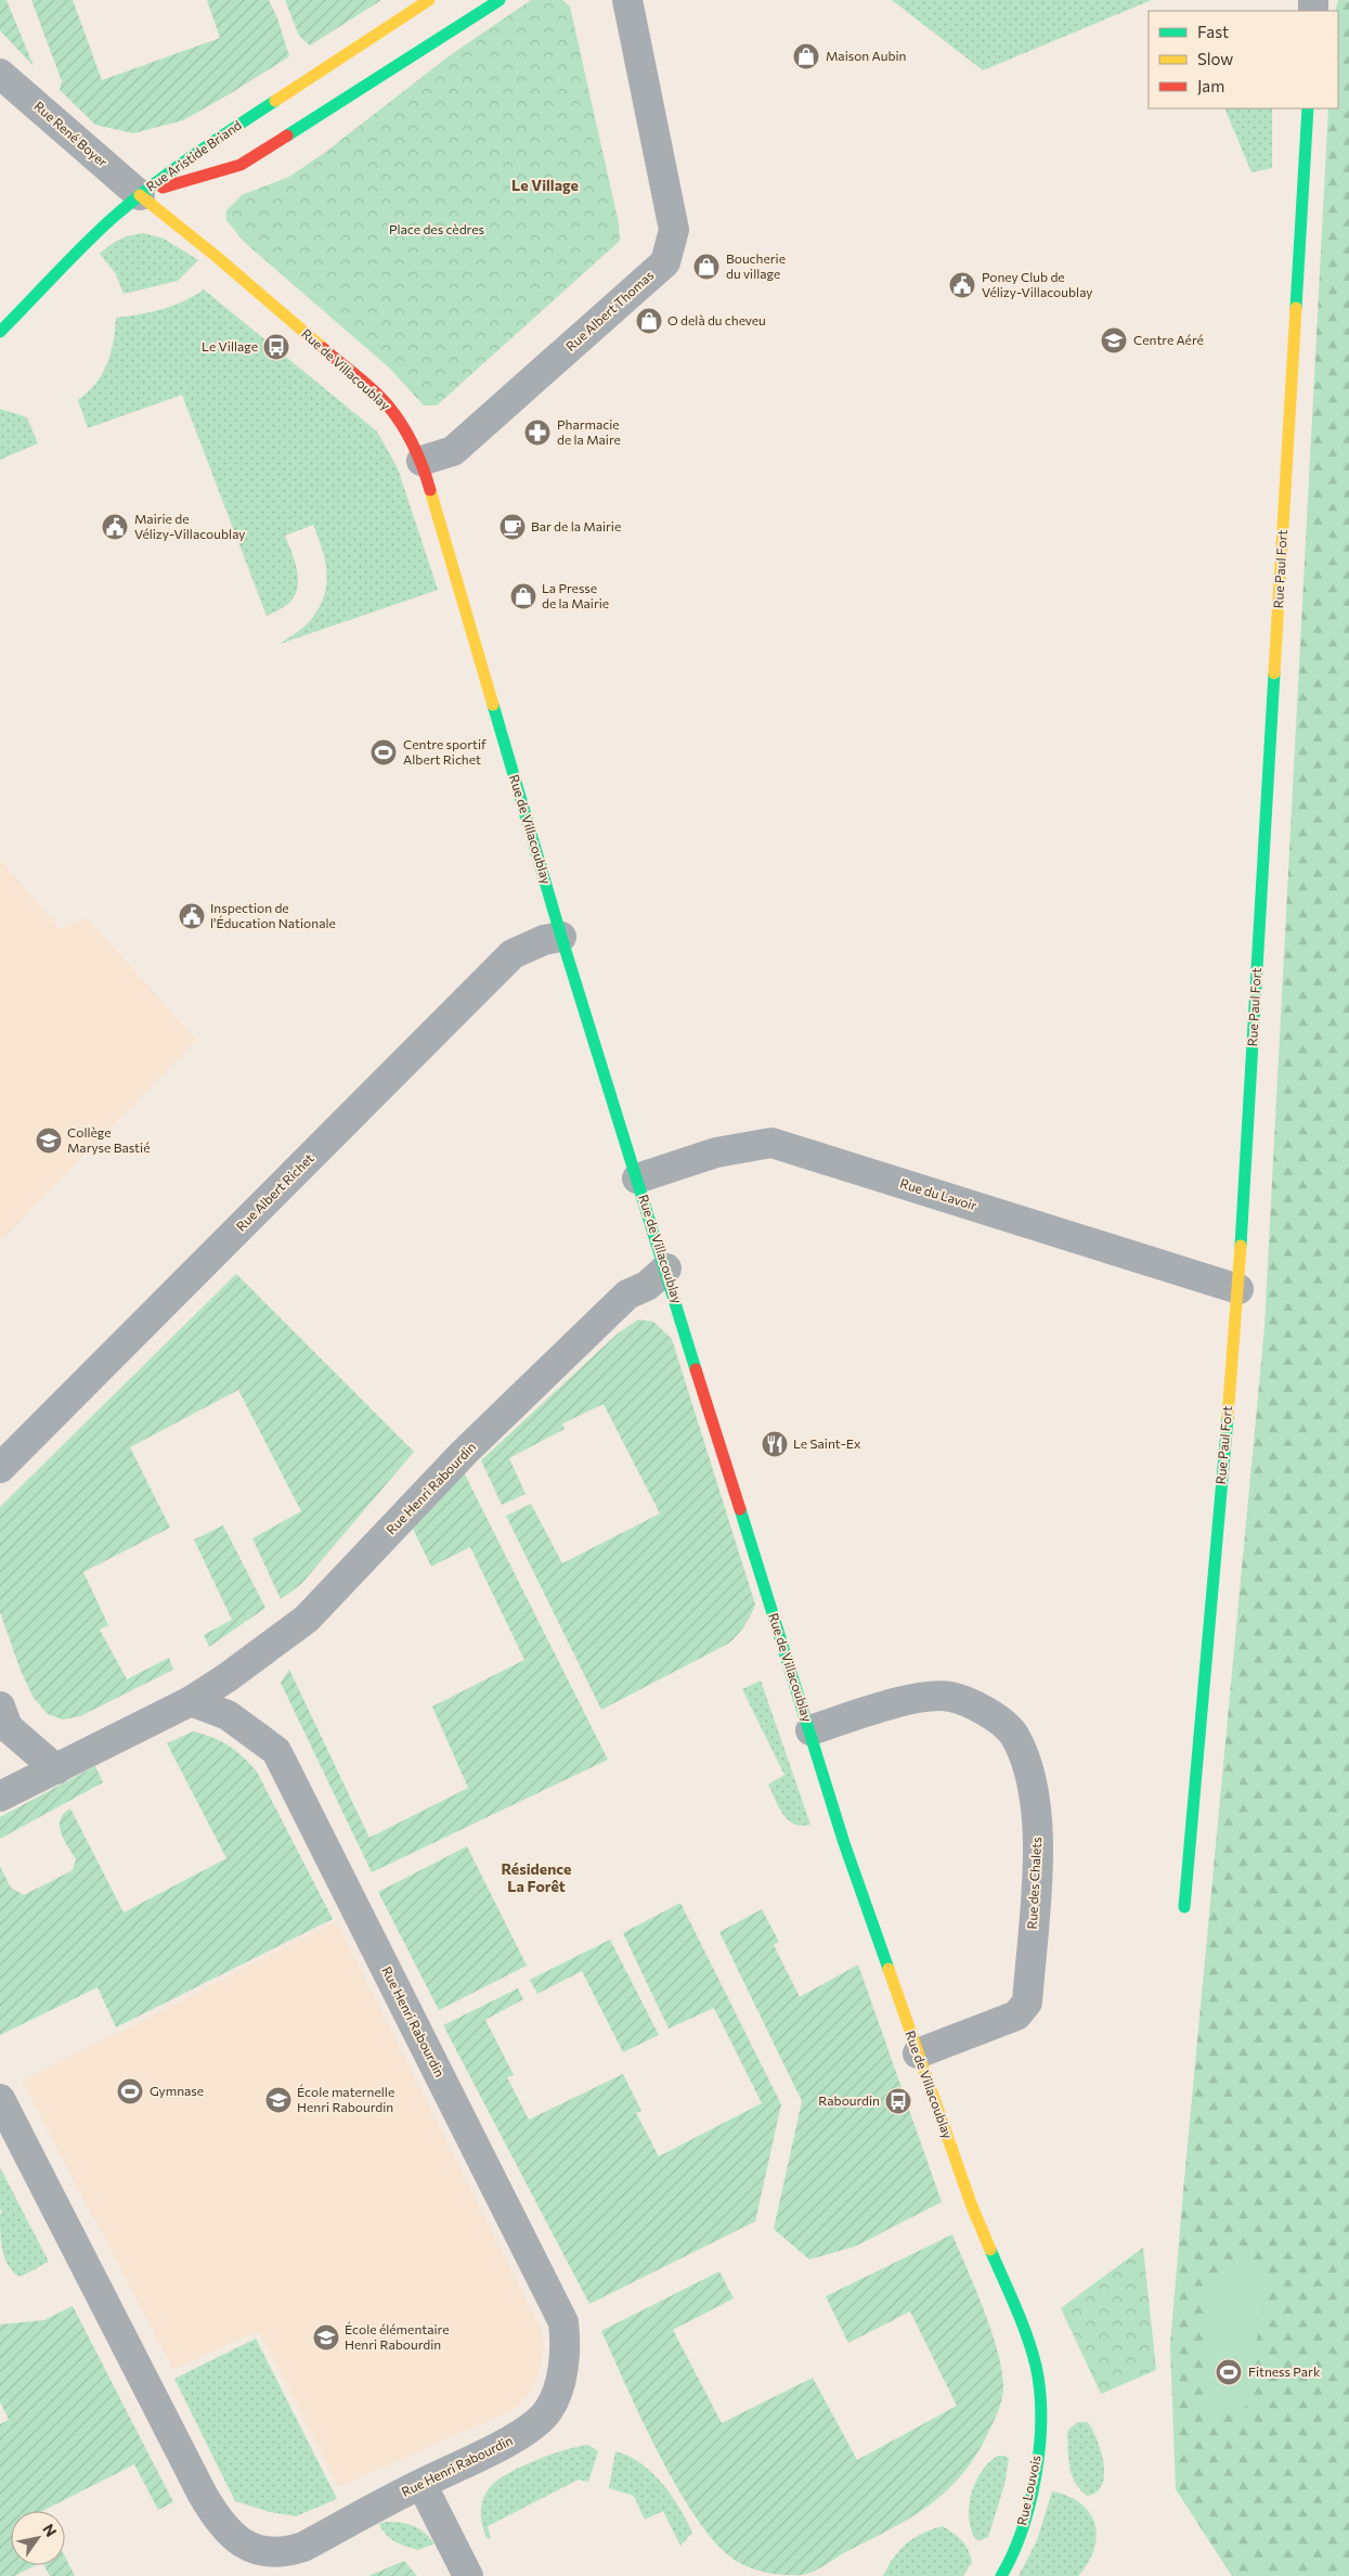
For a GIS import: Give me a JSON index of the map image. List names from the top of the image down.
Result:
{
  "streets": {
    "street": [
      "Rue René Boyer",
      "Rue Aristide Briand",
      "Rue Albert Thomas",
      "Rue de Villacoublay",
      "Rue Paul Fort",
      "Rue Albert Richet",
      "Rue du Lavoir",
      "Rue Henri Rabourdin",
      "Rue des Chalets",
      "Rue Louvois"
    ]
  },
  "crossings": [
    ["Rue René Boyer", "Rue Aristide Briand"],
    ["Rue René Boyer", "Rue de Villacoublay"],
    ["Rue Aristide Briand", "Rue de Villacoublay"],
    ["Rue Albert Thomas", "Rue de Villacoublay"],
    ["Rue de Villacoublay", "Rue Albert Richet"],
    ["Rue de Villacoublay", "Rue du Lavoir"],
    ["Rue de Villacoublay", "Rue Henri Rabourdin"],
    ["Rue de Villacoublay", "Rue des Chalets"],
    ["Rue de Villacoublay", "Rue Louvois"],
    ["Rue Paul Fort", "Rue du Lavoir"]
  ],
  "districts": ["Le Village", "Résidence La Forêt"],
  "parks": ["Place des cèdres"],
  "places": {
    "shop": [
      "Maison Aubin",
      "Boucherie du village",
      "O delà du cheveu",
      "La Presse de la Mairie"
    ],
    "public building": ["Poney Club de Vélizy-Villacoublay", "Mairie de Vélizy-Villacoublay", "Inspection de l'Éducation Nationale"],
    "school or university": [
      "Centre Aéré",
      "Collège Maryse Bastié",
      "École maternelle Henri Rabourdin",
      "École élémentaire Henri Rabourdin"
    ],
    "bus stop": ["Le Village", "Rabourdin"],
    "pharmacy": ["Pharmacie de la Maire"],
    "cafe": ["Bar de la Mairie"],
    "sports": ["Centre sportif Albert Richet", "Gymnase", "Fitness Park"],
    "restaurant": ["Le Saint-Ex"]
  },
  "legend": ["Fast", "Slow", "Jam"],
  "north": "top right"
}
